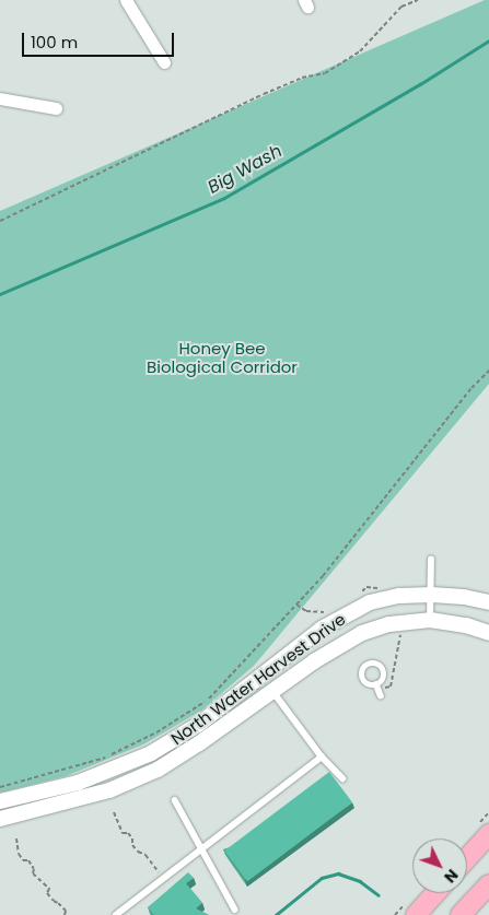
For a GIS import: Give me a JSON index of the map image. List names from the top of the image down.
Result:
{
  "streets": {
    "street": ["North Water Harvest Drive"]
  },
  "water": ["Big Wash"],
  "parks": ["Honey Bee Biological Corridor"],
  "scale_bar": "100 m",
  "north": "bottom right"
}
